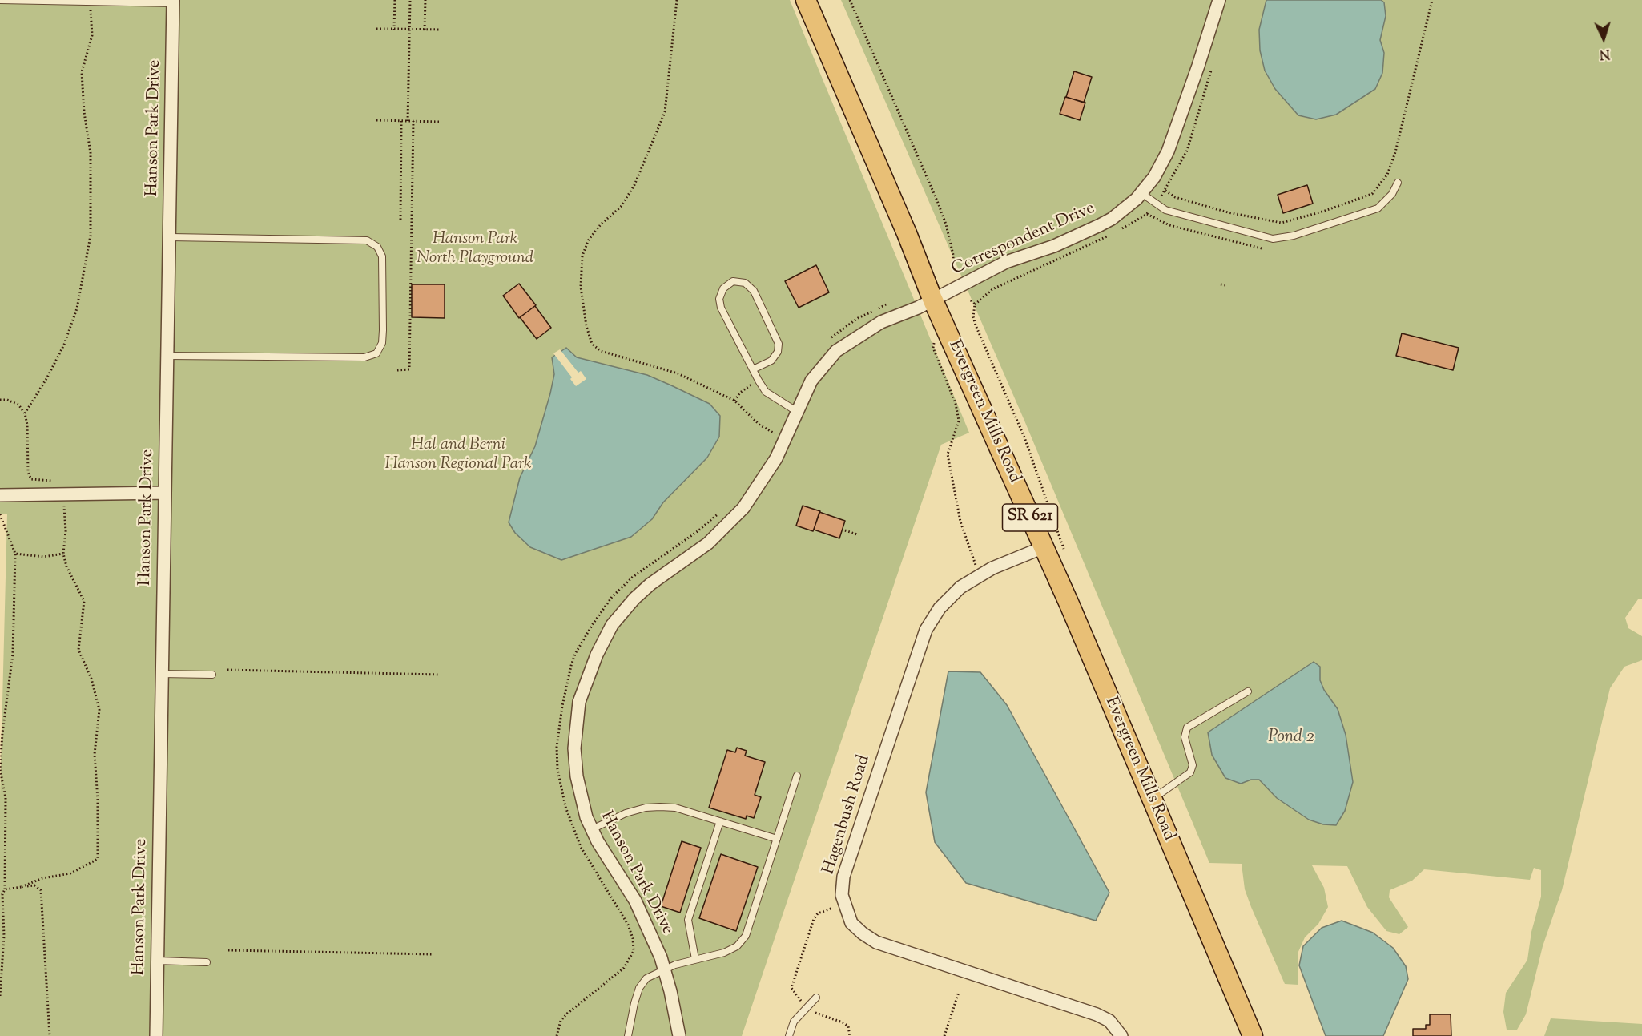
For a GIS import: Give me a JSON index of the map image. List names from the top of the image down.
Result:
{
  "streets": {
    "main road": ["Evergreen Mills Road", "SR 621"],
    "street": ["Hanson Park Drive", "Correspondent Drive", "Hagenbush Road"]
  },
  "crossings": [
    ["Hanson Park Drive", "Correspondent Drive"],
    ["Hanson Park Drive", "Evergreen Mills Road"],
    ["Correspondent Drive", "Evergreen Mills Road"],
    ["Evergreen Mills Road", "Hagenbush Road"]
  ],
  "water": ["Pond 2"],
  "parks": ["Hanson Park North Playground", "Hal and Berni Hanson Regional Park"],
  "north": "bottom"
}
